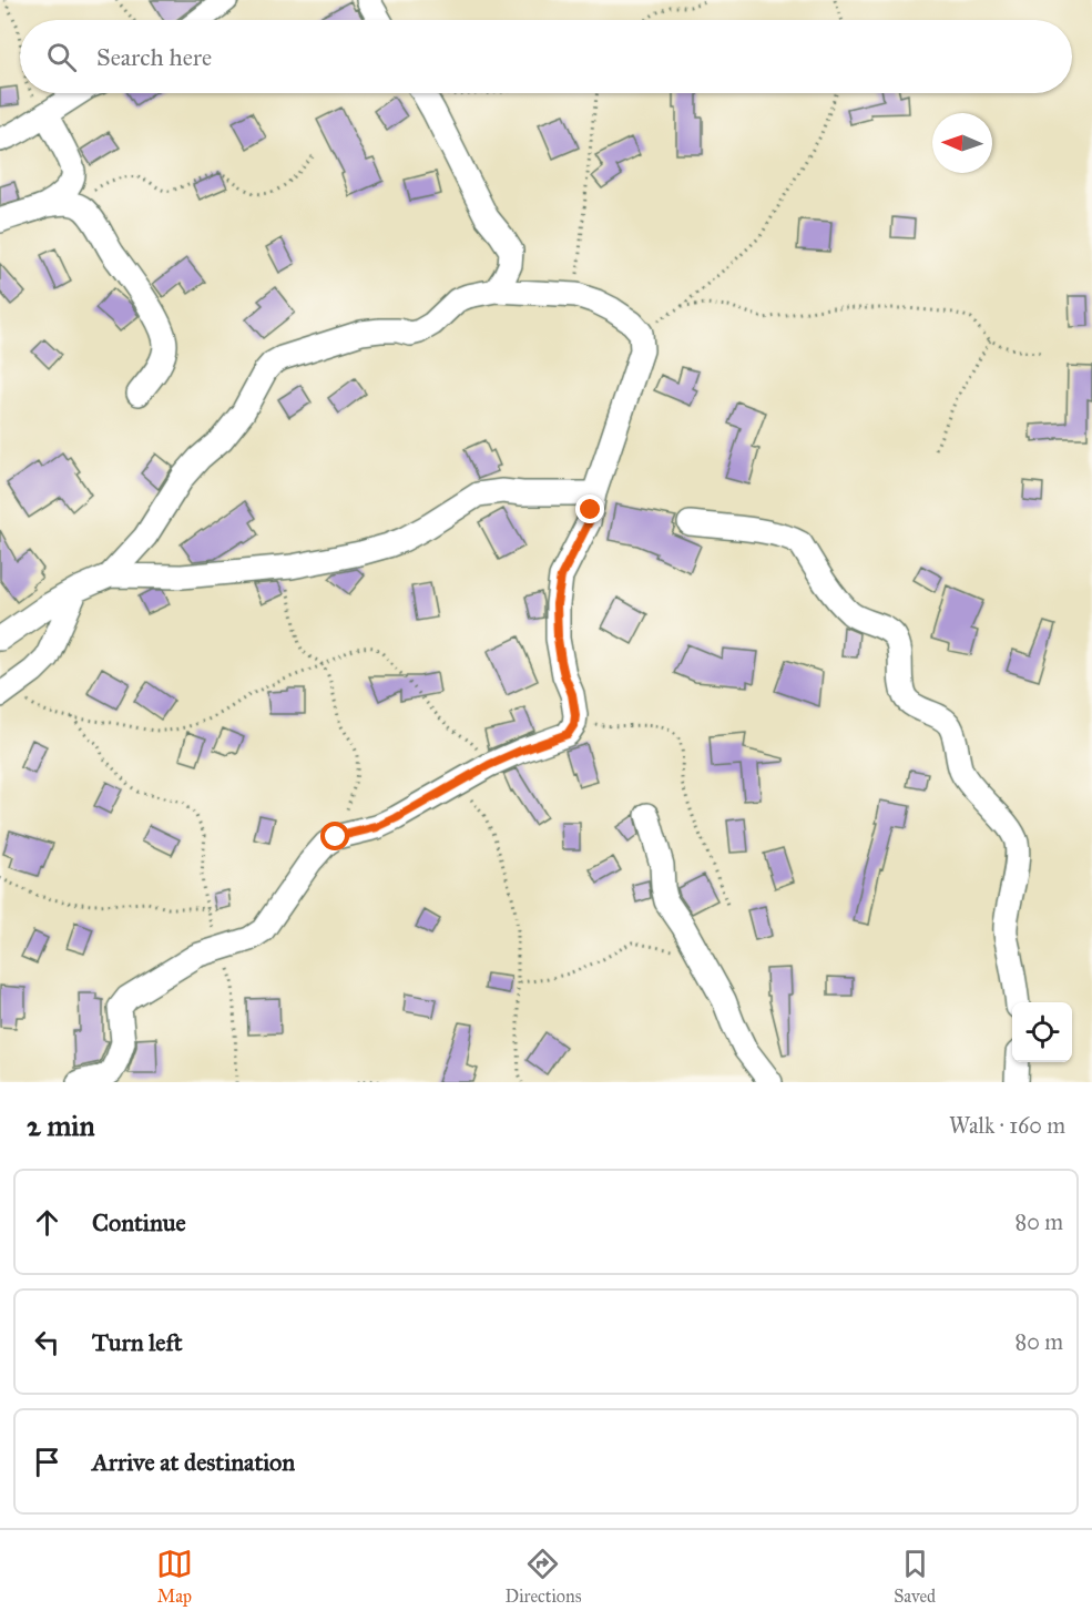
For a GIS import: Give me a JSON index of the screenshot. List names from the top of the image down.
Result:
{
  "north": "left",
  "page": {
    "search": "Search here",
    "heading": ["2 min", "Walk · 160 m"],
    "list": [
      ["Continue", "80 m"],
      ["Turn left", "80 m"],
      "Arrive at destination"
    ],
    "nav": ["Map", "Directions", "Saved"]
  }
}
